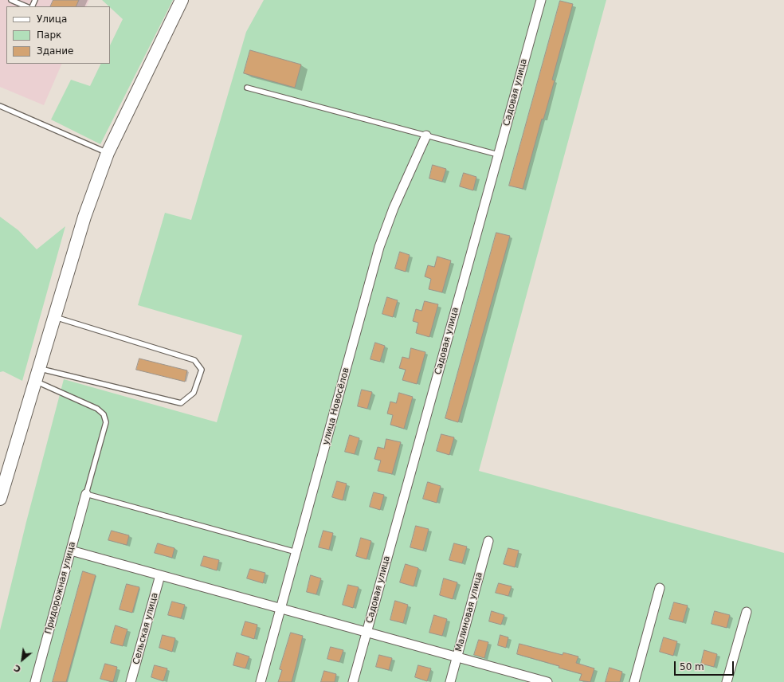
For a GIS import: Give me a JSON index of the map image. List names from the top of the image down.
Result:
{
  "streets": {
    "street": [
      "Садовая улица",
      "улица Новосёлов",
      "Придорожная улица",
      "Малиновая улица",
      "Сельская улица"
    ]
  },
  "legend": ["Улица", "Парк", "Здание"],
  "scale_bar": "50 m",
  "north": "bottom left"
}
